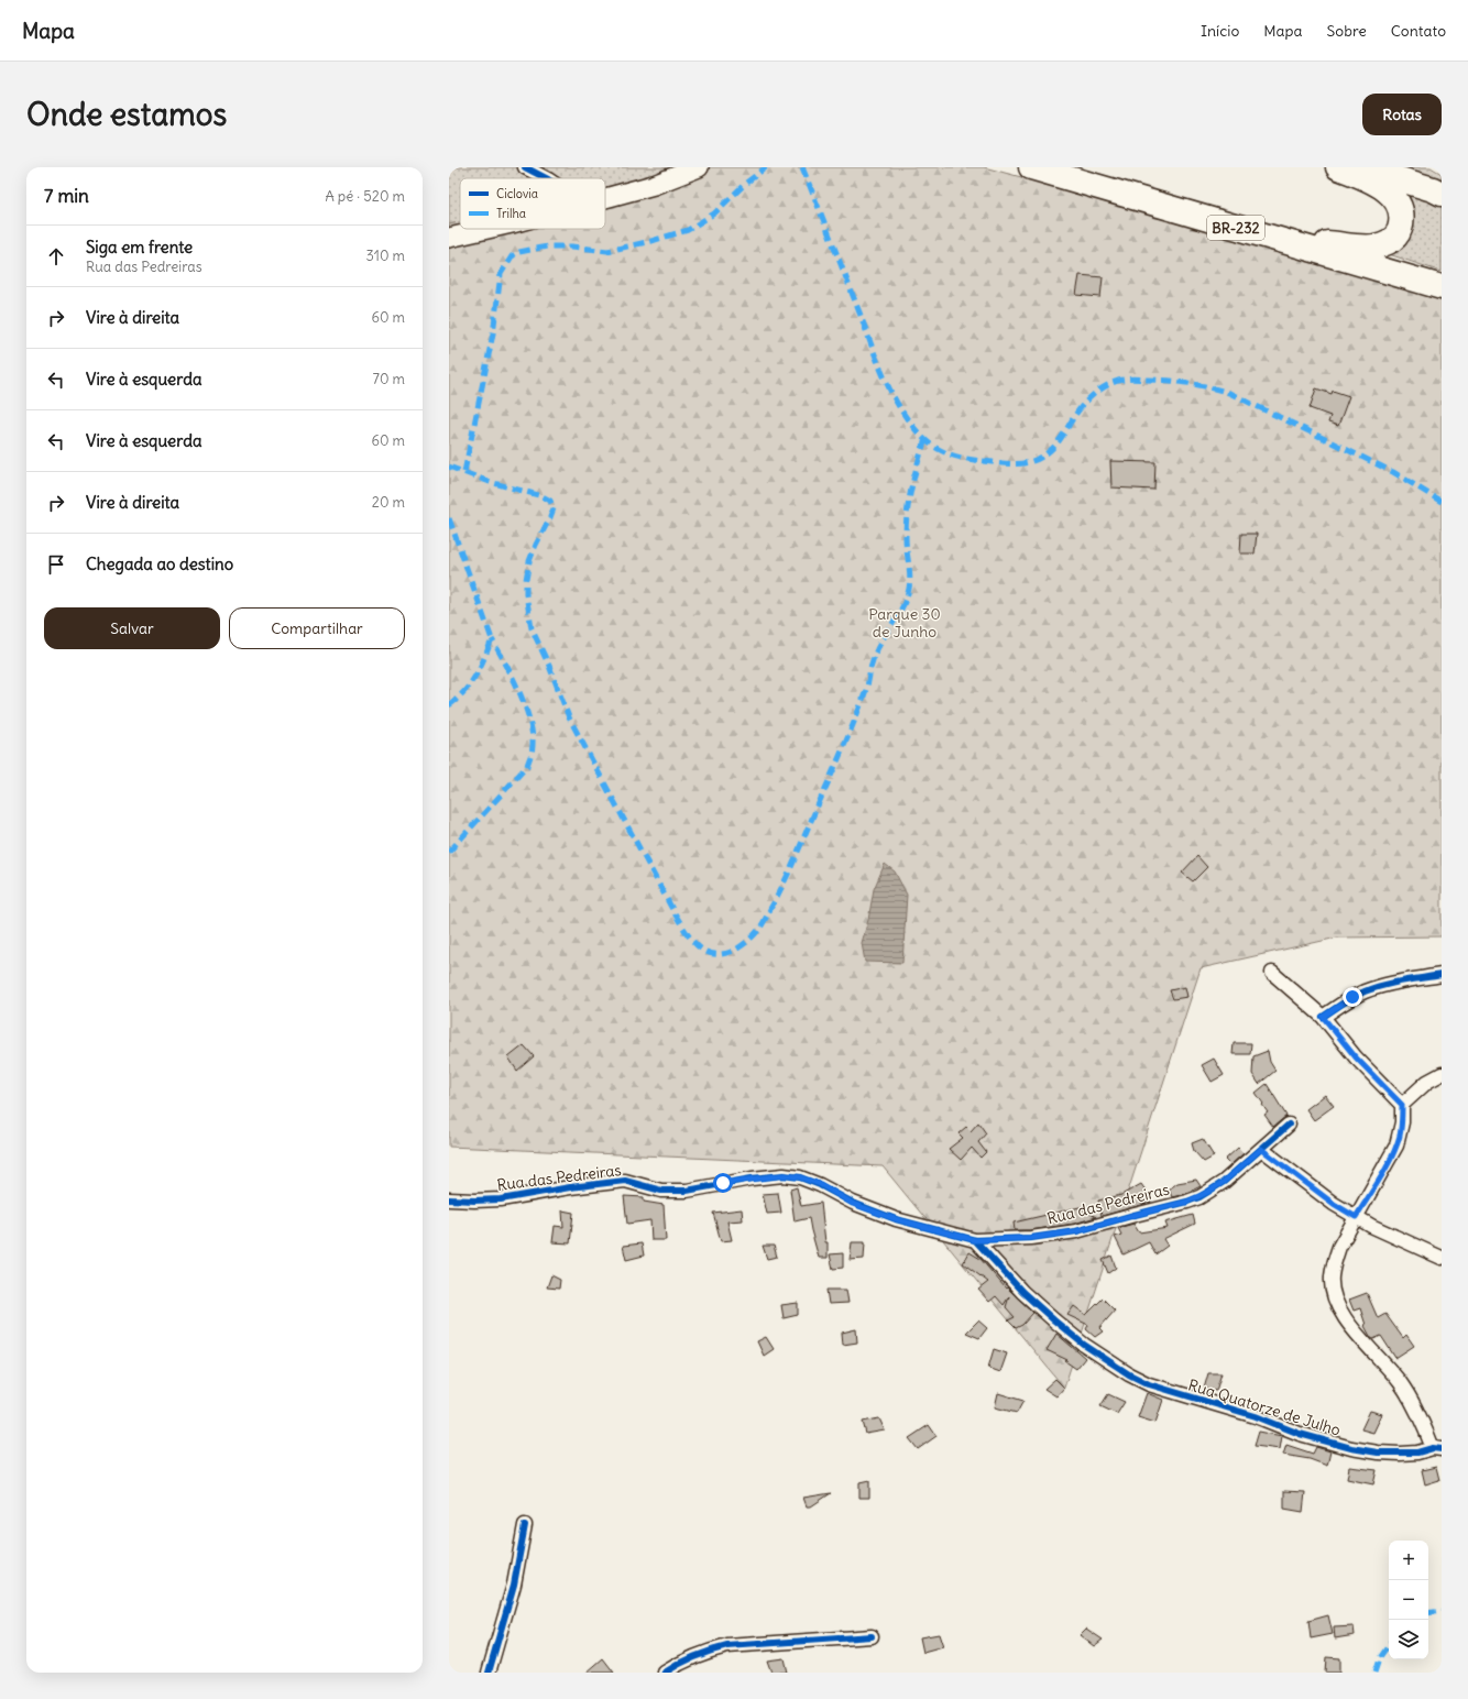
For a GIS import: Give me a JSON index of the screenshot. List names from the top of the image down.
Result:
{
  "streets": {
    "highway": ["BR-232"],
    "street": ["Rua das Pedreiras", "Rua Quatorze de Julho"]
  },
  "crossings": [
    ["Rua das Pedreiras", "Rua Quatorze de Julho"]
  ],
  "parks": ["Parque 30 de Junho"],
  "legend": ["Ciclovia", "Trilha"],
  "page": {
    "header": "Mapa",
    "nav": [
      "Início",
      "Mapa",
      "Sobre",
      "Contato"
    ],
    "buttons": [
      "Rotas",
      ["Salvar", "Compartilhar"]
    ],
    "title": "Onde estamos",
    "heading": ["7 min", "A pé · 520 m"],
    "list": [
      ["Siga em frente", "Rua das Pedreiras", "310 m"],
      ["Vire à direita", "60 m"],
      ["Vire à esquerda", "70 m"],
      ["Vire à esquerda", "60 m"],
      ["Vire à direita", "20 m"],
      "Chegada ao destino"
    ],
    "map_buttons": ["+", "−"]
  }
}
